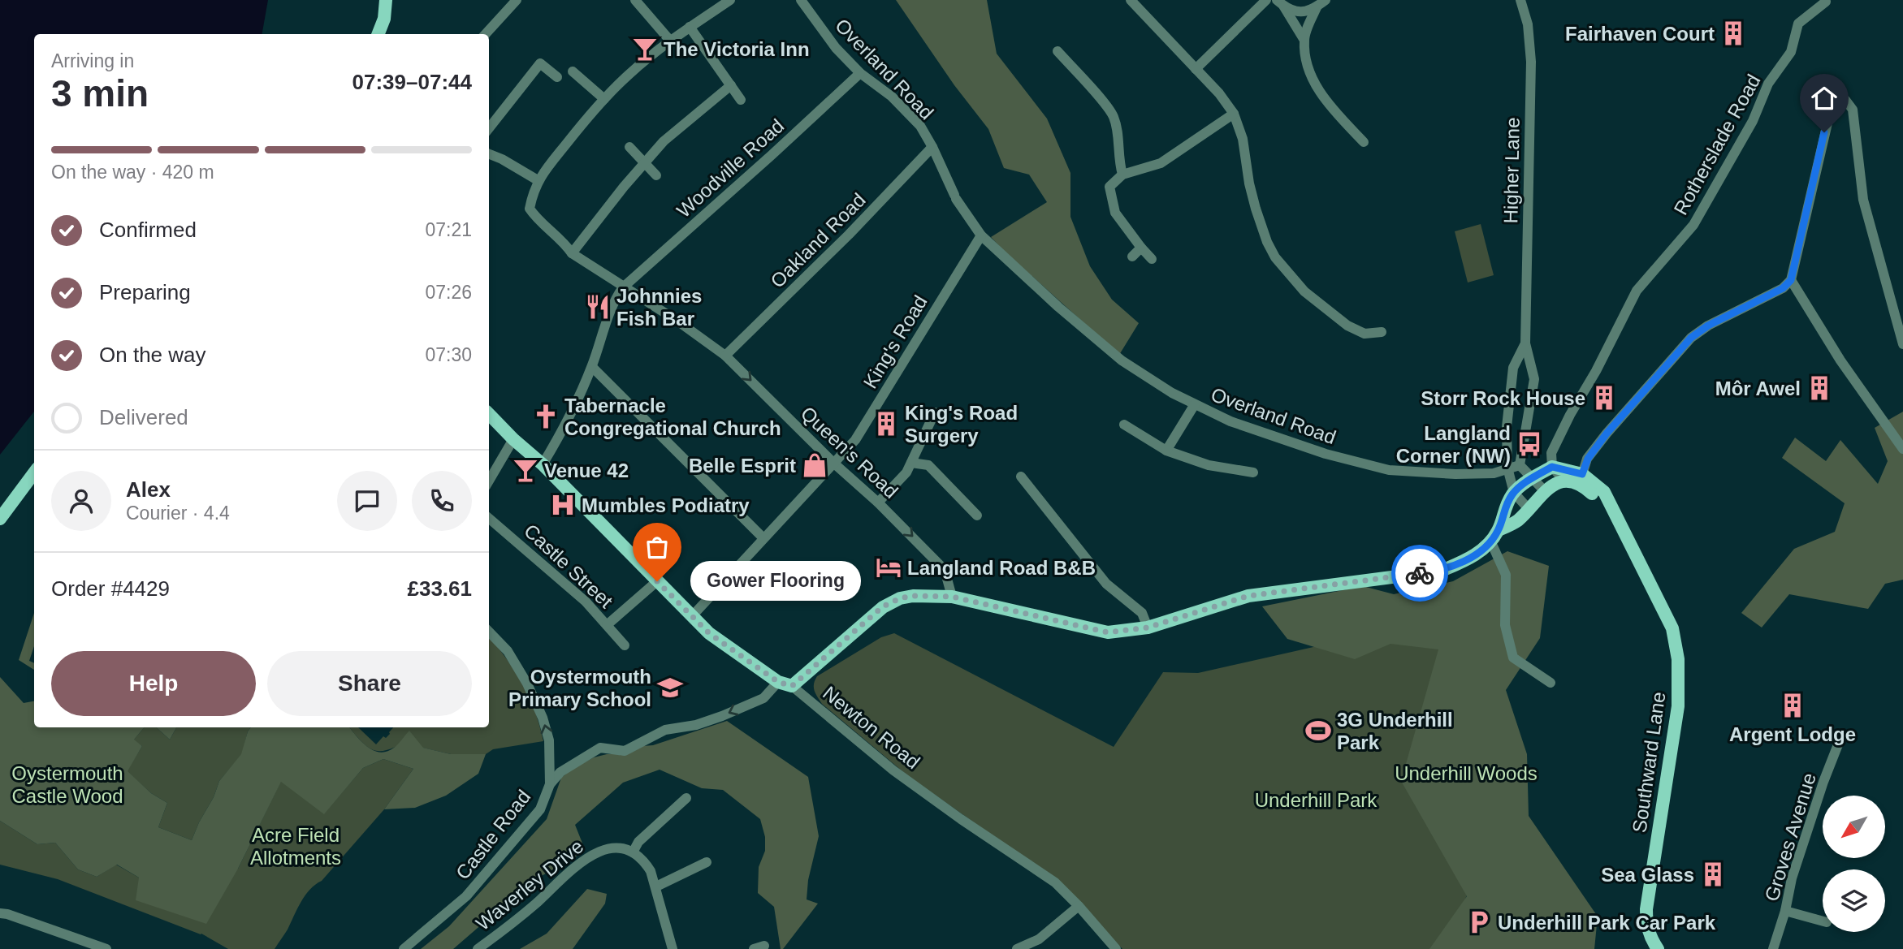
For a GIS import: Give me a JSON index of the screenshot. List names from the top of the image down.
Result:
{
  "streets": {
    "main road": ["Newton Road", "Southward Lane"],
    "street": [
      "Overland Road",
      "Rotherslade Road",
      "Woodville Road",
      "Higher Lane",
      "Oakland Road",
      "King's Road",
      "Queen's Road",
      "Castle Street",
      "Castle Road",
      "Groves Avenue",
      "Waverley Drive"
    ]
  },
  "crossings": [
    ["Overland Road", "Woodville Road"],
    ["Overland Road", "Higher Lane"],
    ["Overland Road", "Oakland Road"],
    ["Overland Road", "King's Road"],
    ["Woodville Road", "Queen's Road"],
    ["Oakland Road", "Queen's Road"],
    ["King's Road", "Queen's Road"],
    ["King's Road", "Newton Road"]
  ],
  "one_way": ["Queen's Road", "Castle Road"],
  "parks": [
    "Oystermouth Castle Wood",
    "Underhill Woods",
    "Underhill Park",
    "Acre Field Allotments"
  ],
  "places": {
    "building": [
      "Fairhaven Court",
      "Môr Awel",
      "Storr Rock House",
      "King's Road Surgery",
      "Argent Lodge",
      "Sea Glass"
    ],
    "bar": ["The Victoria Inn", "Venue 42"],
    "restaurant": ["Johnnies Fish Bar"],
    "church": ["Tabernacle Congregational Church"],
    "bus stop": ["Langland Corner (NW)"],
    "shop": ["Belle Esprit"],
    "hospital": ["Mumbles Podiatry"],
    "hotel": ["Langland Road B&B"],
    "other": ["Gower Flooring"],
    "school or university": ["Oystermouth Primary School"],
    "sports": ["3G Underhill Park"],
    "parking": ["Underhill Park Car Park"]
  },
  "north": "bottom left",
  "page": {
    "heading": ["3 min", "Arriving in", "07:39–07:44"],
    "panel": [
      "Alex",
      "Courier · 4.4",
      "Order #4429",
      "£33.61"
    ],
    "bar": "On the way · 420 m",
    "list": [
      ["Confirmed", "07:21"],
      ["Preparing", "07:26"],
      ["On the way", "07:30"],
      "Delivered"
    ],
    "bubble": "Gower Flooring",
    "buttons": ["Help", "Share"]
  }
}
